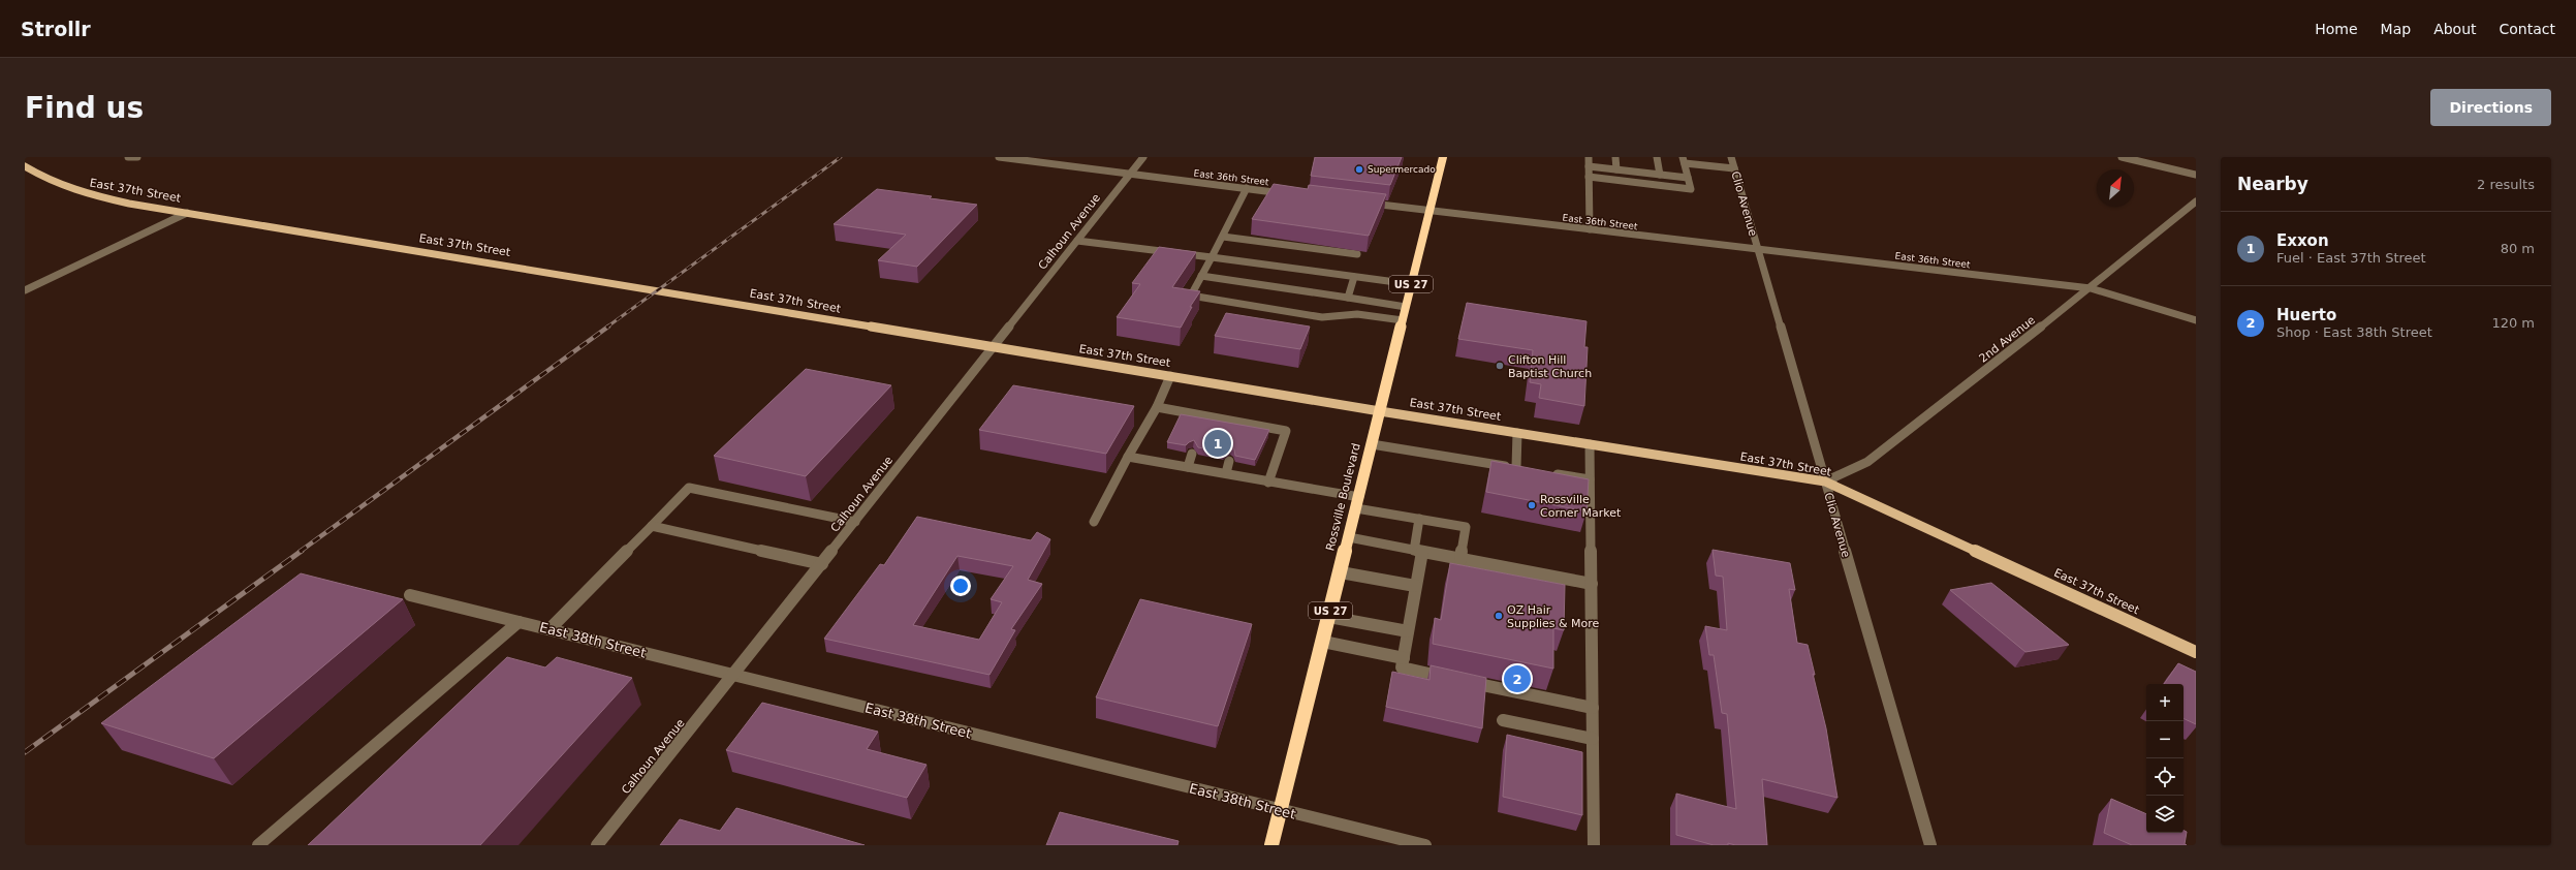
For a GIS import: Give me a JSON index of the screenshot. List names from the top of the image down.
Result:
{
  "streets": {
    "highway": ["US 27", "Rossville Boulevard"],
    "main road": ["East 37th Street"],
    "street": [
      "East 36th Street",
      "Clio Avenue",
      "Calhoun Avenue",
      "2nd Avenue",
      "East 38th Street"
    ]
  },
  "crossings": [
    ["East 36th Street", "Clio Avenue"],
    ["East 36th Street", "Calhoun Avenue"],
    ["East 36th Street", "2nd Avenue"],
    ["East 36th Street", "Rossville Boulevard"],
    ["East 37th Street", "Clio Avenue"],
    ["East 37th Street", "Calhoun Avenue"],
    ["East 37th Street", "2nd Avenue"],
    ["East 37th Street", "Rossville Boulevard"],
    ["Clio Avenue", "2nd Avenue"],
    ["Calhoun Avenue", "East 38th Street"],
    ["Rossville Boulevard", "East 38th Street"]
  ],
  "places": [
    "Supermercado",
    "Clifton Hill Baptist Church",
    "Rossville Corner Market",
    "OZ Hair Supplies & More"
  ],
  "north": "top right",
  "page": {
    "header": "Strollr",
    "nav": [
      "Home",
      "Map",
      "About",
      "Contact"
    ],
    "buttons": "Directions",
    "title": "Find us",
    "heading": ["Nearby", "2 results"],
    "list": [
      {
        "mark": "1",
        "name": "Exxon",
        "note": "Fuel · East 37th Street",
        "value": "80 m"
      },
      {
        "mark": "2",
        "name": "Huerto",
        "note": "Shop · East 38th Street",
        "value": "120 m"
      }
    ],
    "pins": ["1", "2"],
    "map_buttons": ["+", "−"]
  }
}
